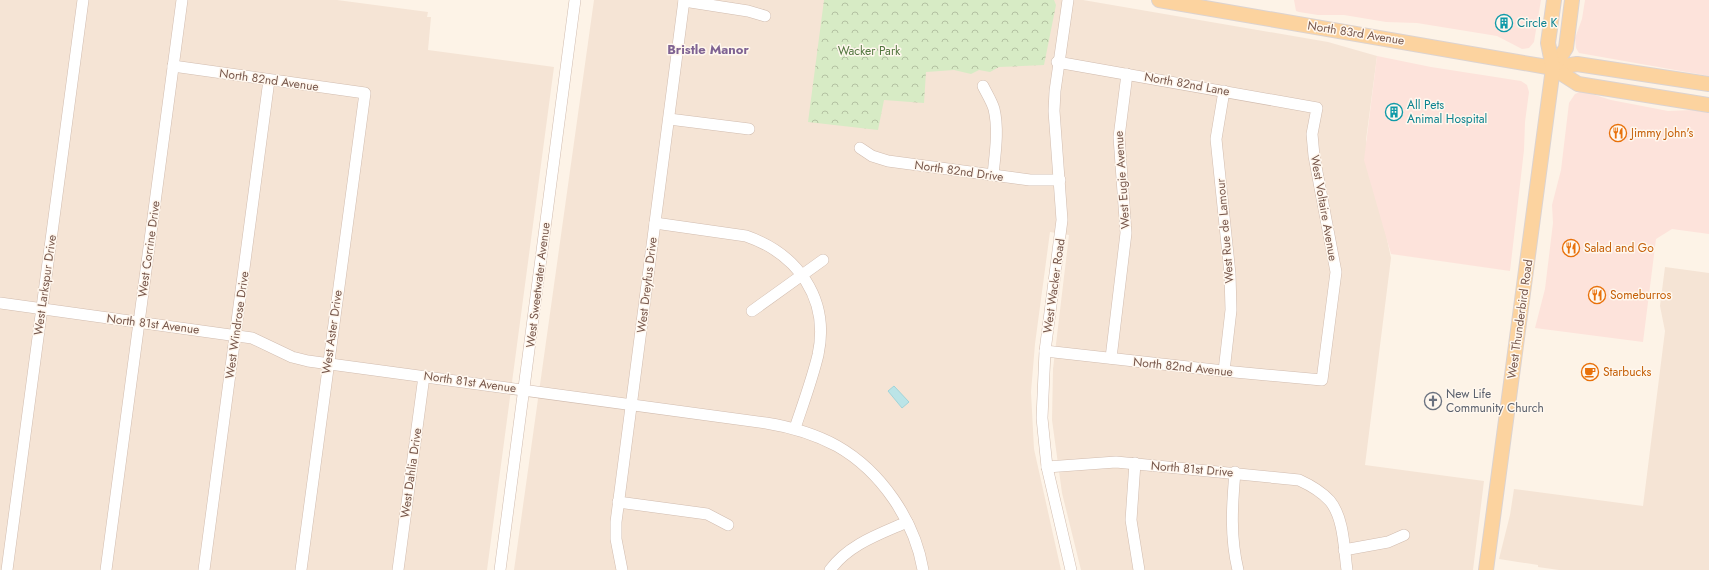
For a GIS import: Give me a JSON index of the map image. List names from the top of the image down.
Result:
{
  "streets": {
    "main road": ["North 83rd Avenue", "West Thunderbird Road"],
    "street": [
      "North 82nd Avenue",
      "North 82nd Lane",
      "North 82nd Drive",
      "West Eugie Avenue",
      "West Voltaire Avenue",
      "West Rue de Lamour",
      "West Corrine Drive",
      "West Larkspur Drive",
      "West Sweetwater Avenue",
      "West Dreyfus Drive",
      "West Wacker Road",
      "North 81st Avenue",
      "West Windrose Drive",
      "West Aster Drive",
      "North 81st Drive",
      "West Dahlia Drive"
    ]
  },
  "crossings": [
    ["North 83rd Avenue", "West Thunderbird Road"],
    ["North 82nd Avenue", "West Eugie Avenue"],
    ["North 82nd Avenue", "West Voltaire Avenue"],
    ["North 82nd Avenue", "West Rue de Lamour"],
    ["North 82nd Avenue", "West Corrine Drive"],
    ["North 82nd Avenue", "West Wacker Road"],
    ["North 82nd Avenue", "West Windrose Drive"],
    ["North 82nd Avenue", "West Aster Drive"],
    ["North 82nd Lane", "West Eugie Avenue"],
    ["North 82nd Lane", "West Voltaire Avenue"],
    ["North 82nd Lane", "West Rue de Lamour"],
    ["North 82nd Lane", "West Wacker Road"],
    ["North 82nd Drive", "West Wacker Road"],
    ["West Corrine Drive", "North 81st Avenue"],
    ["West Larkspur Drive", "North 81st Avenue"],
    ["West Sweetwater Avenue", "North 81st Avenue"],
    ["West Dreyfus Drive", "North 81st Avenue"],
    ["West Wacker Road", "North 81st Drive"],
    ["North 81st Avenue", "West Windrose Drive"],
    ["North 81st Avenue", "West Aster Drive"],
    ["North 81st Avenue", "West Dahlia Drive"]
  ],
  "districts": ["Bristle Manor"],
  "parks": ["Wacker Park"],
  "places": {
    "building": ["Circle K", "All Pets Animal Hospital"],
    "restaurant": ["Jimmy John's", "Salad and Go", "Someburros"],
    "cafe": ["Starbucks"],
    "church": ["New Life Community Church"]
  }
}
